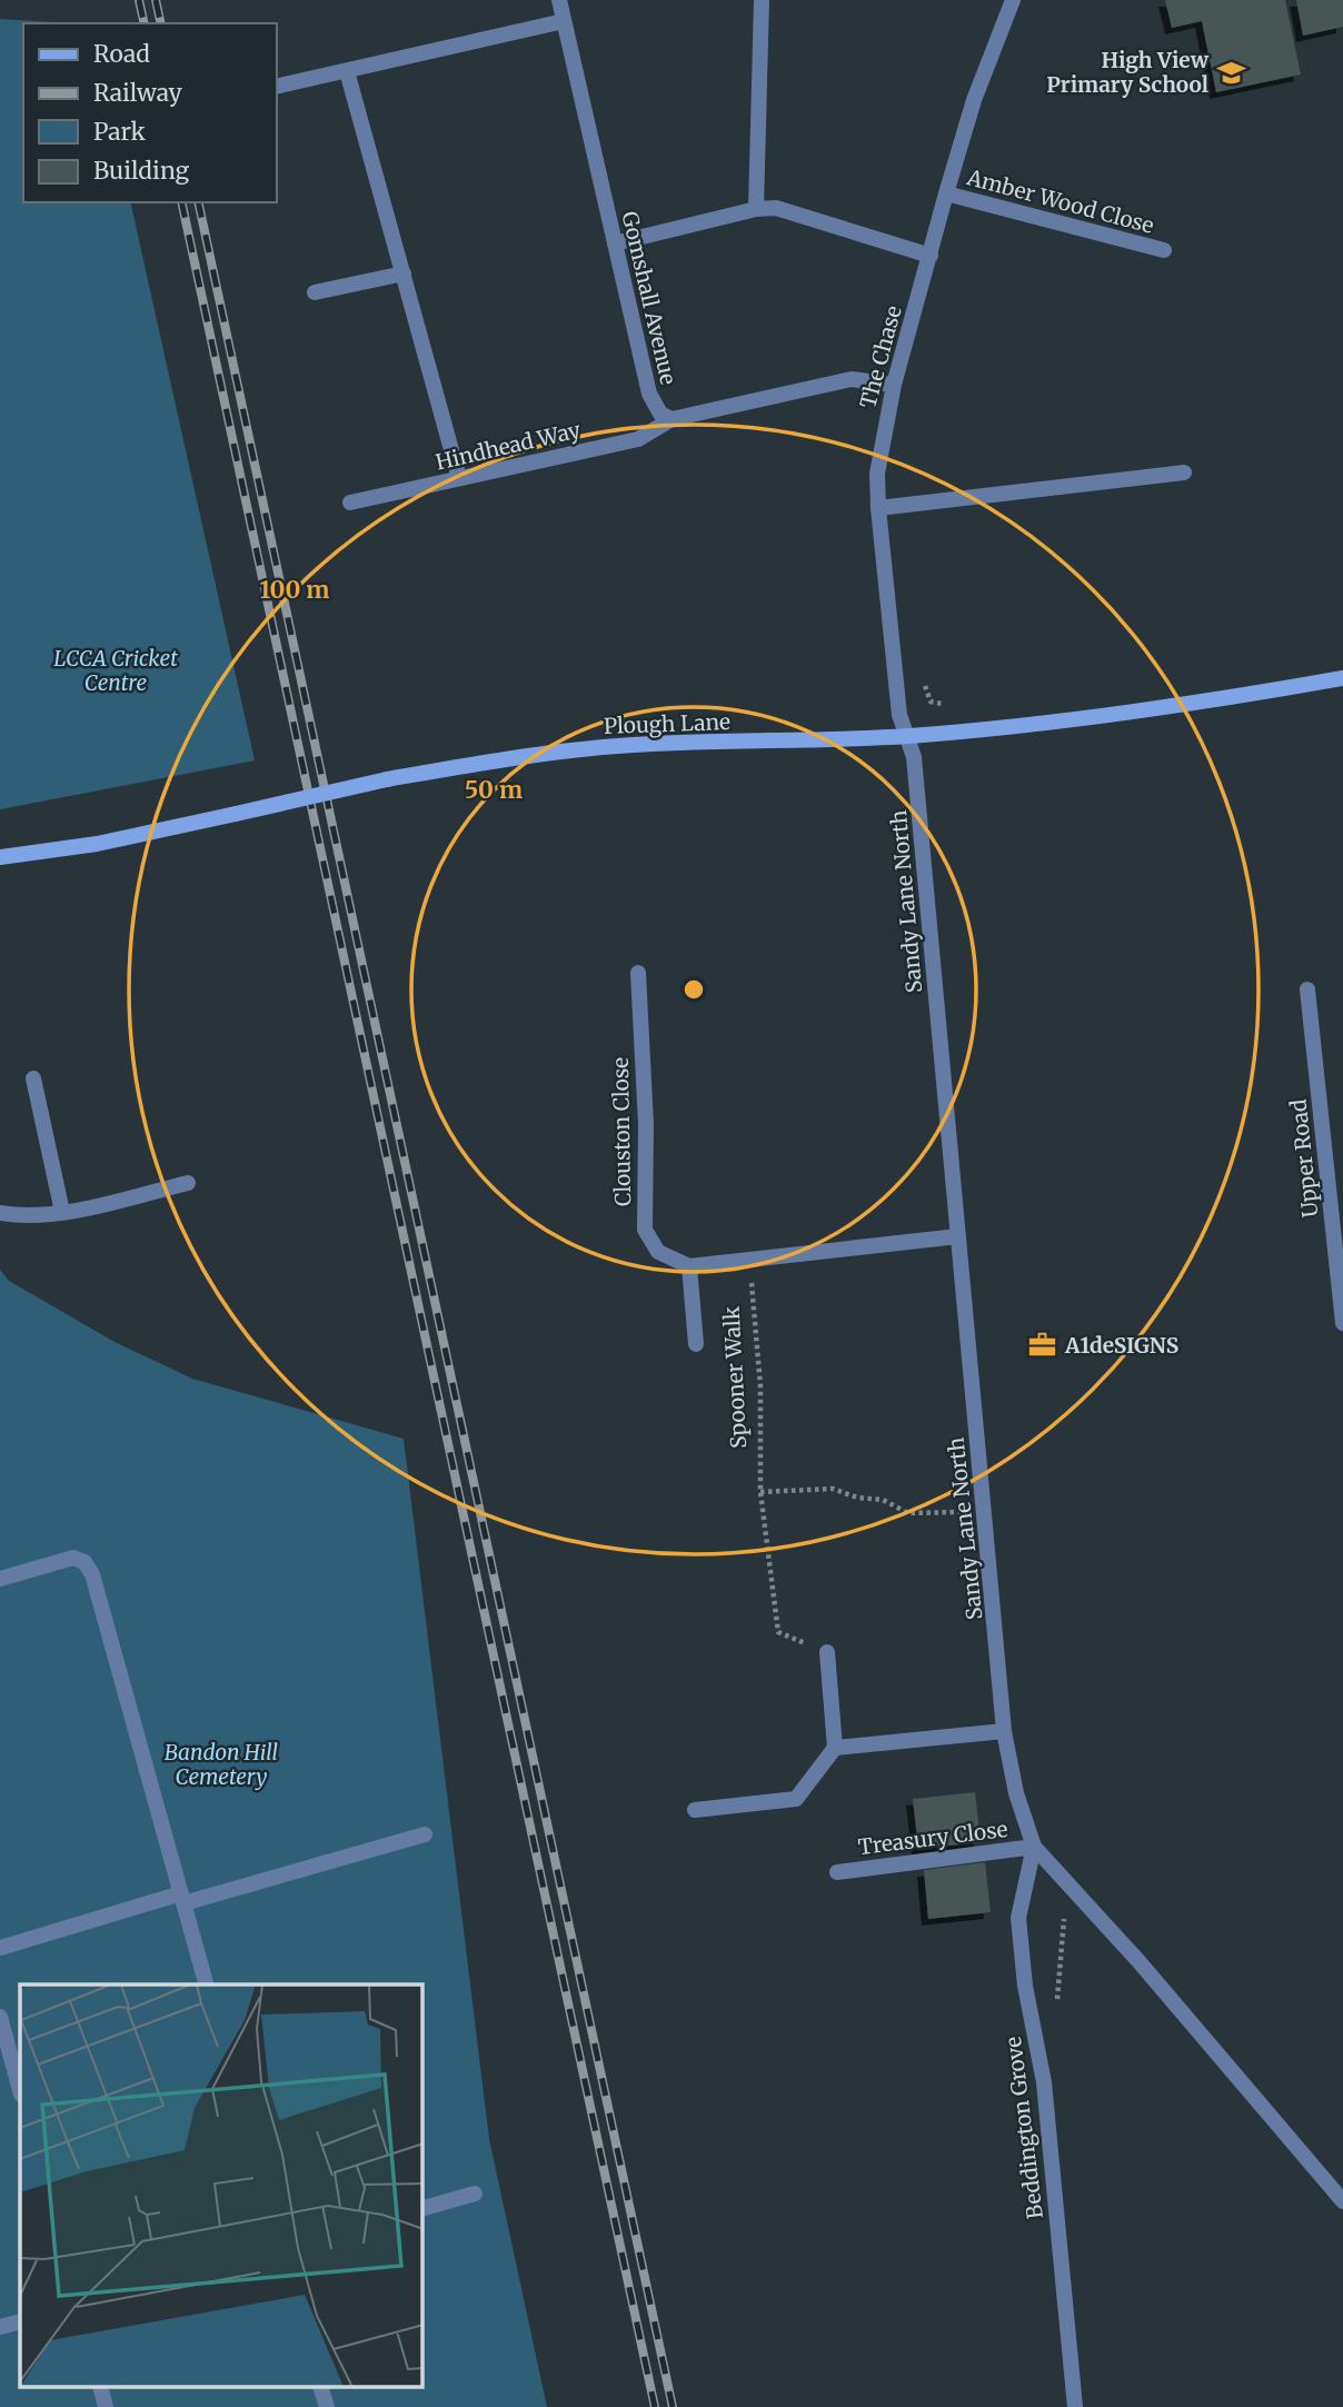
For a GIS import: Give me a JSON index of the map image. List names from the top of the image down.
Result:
{
  "streets": {
    "main road": ["Plough Lane"],
    "street": [
      "Amber Wood Close",
      "Gomshall Avenue",
      "The Chase",
      "Hindhead Way",
      "Sandy Lane North",
      "Clouston Close",
      "Upper Road",
      "Treasury Close",
      "Beddington Grove"
    ],
    "path": ["Spooner Walk"]
  },
  "crossings": [
    ["Amber Wood Close", "The Chase"],
    ["Gomshall Avenue", "Hindhead Way"],
    ["The Chase", "Plough Lane"],
    ["The Chase", "Sandy Lane North"],
    ["Plough Lane", "Sandy Lane North"],
    ["Sandy Lane North", "Treasury Close"],
    ["Sandy Lane North", "Beddington Grove"],
    ["Treasury Close", "Beddington Grove"]
  ],
  "parks": ["LCCA Cricket Centre", "Bandon Hill Cemetery"],
  "places": {
    "school or university": ["High View Primary School"],
    "office": ["A1deSIGNS"]
  },
  "legend": [
    "Road",
    "Railway",
    "Park",
    "Building"
  ],
  "rings": ["100 m", "50 m"]
}
